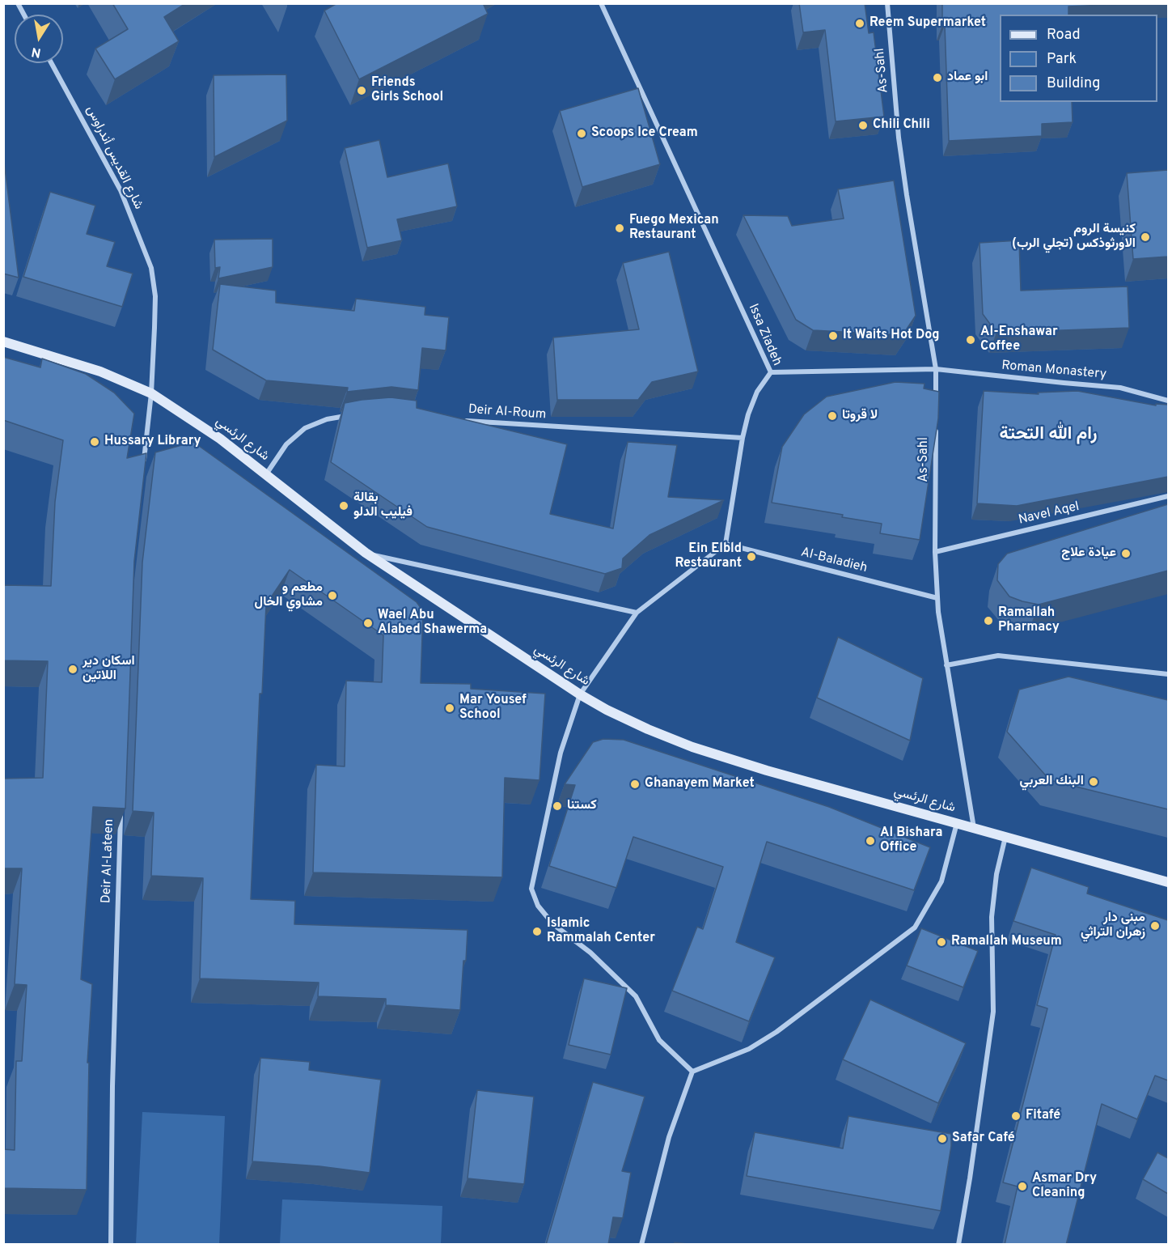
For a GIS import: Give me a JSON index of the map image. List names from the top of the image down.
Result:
{
  "streets": {
    "main road": ["شارع الرئسي"],
    "street": [
      "As-Sahl",
      "شارع القديس أندراوس",
      "Issa Ziadeh",
      "Roman Monastery",
      "Deir Al-Roum",
      "Navel Aqel",
      "Al-Baladieh",
      "Deir Al-Lateen"
    ]
  },
  "crossings": [
    ["As-Sahl", "Roman Monastery"],
    ["As-Sahl", "شارع الرئسي"],
    ["As-Sahl", "Navel Aqel"],
    ["As-Sahl", "Al-Baladieh"],
    ["شارع القديس أندراوس", "شارع الرئسي"],
    ["Issa Ziadeh", "Roman Monastery"],
    ["Issa Ziadeh", "Deir Al-Roum"],
    ["Issa Ziadeh", "Al-Baladieh"]
  ],
  "districts": ["رام الله التحتة"],
  "places": [
    "Reem Supermarket",
    "ابو عماد",
    "Friends Girls School",
    "Chili Chili",
    "Scoops Ice Cream",
    "Fuego Mexican Restaurant",
    "كنيسة الروم الاورثوذكس (تجلي الرب)",
    "It Waits Hot Dog",
    "Al-Enshawar Coffee",
    "لا قروتا",
    "Hussary Library",
    "بقالة فيليب الدلو",
    "عيادة علاج",
    "Ein Elbld Restaurant",
    "مطعم و مشاوي الخال",
    "Ramallah Pharmacy",
    "Wael Abu Alabed Shawerma",
    "اسكان دير اللاتين",
    "Mar Yousef School",
    "البنك العربي",
    "Ghanayem Market",
    "كستنا",
    "Al Bishara Office",
    "مبنى دار زهران التراثي",
    "Islamic Rammalah Center",
    "Ramallah Museum",
    "Fitafé",
    "Safar Café",
    "Asmar Dry Cleaning"
  ],
  "legend": ["Road", "Park", "Building"],
  "north": "bottom"
}
